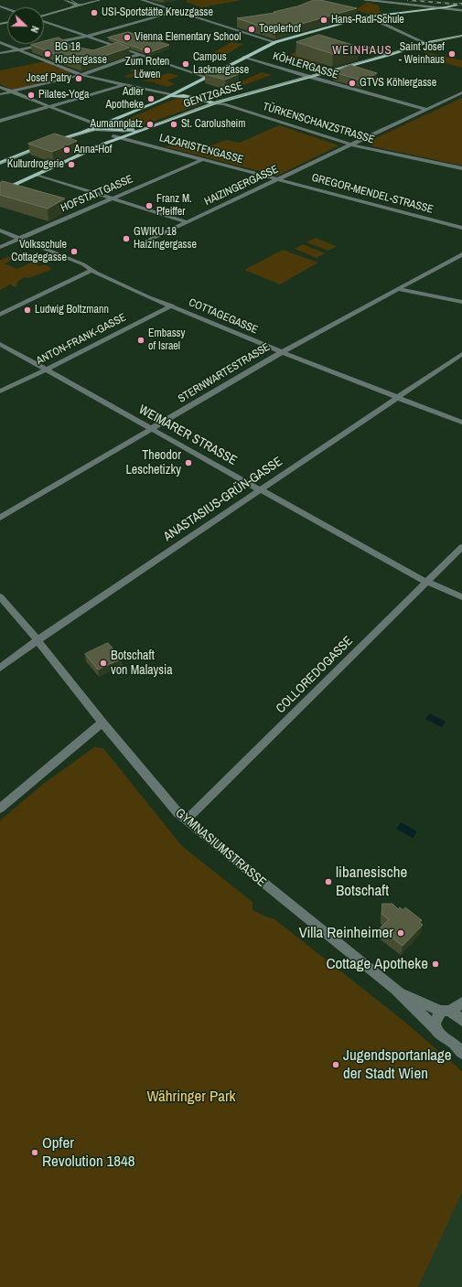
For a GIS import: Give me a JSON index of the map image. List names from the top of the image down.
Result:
{
  "streets": {
    "main road": ["GENTZGASSE"],
    "street": [
      "KÖHLERGASSE",
      "TÜRKENSCHANZSTRASSE",
      "LAZARISTENGASSE",
      "HAIZINGERGASSE",
      "HOFSTATTGASSE",
      "GREGOR-MENDEL-STRASSE",
      "COTTAGEGASSE",
      "ANTON-FRANK-GASSE",
      "STERNWARTESTRASSE",
      "WEIMARER STRASSE",
      "ANASTASIUS-GRÜN-GASSE",
      "COLLOREDOGASSE",
      "GYMNASIUMSTRASSE"
    ]
  },
  "crossings": [
    ["KÖHLERGASSE", "GENTZGASSE"],
    ["KÖHLERGASSE", "HAIZINGERGASSE"],
    ["GENTZGASSE", "TÜRKENSCHANZSTRASSE"],
    ["GENTZGASSE", "LAZARISTENGASSE"],
    ["TÜRKENSCHANZSTRASSE", "HAIZINGERGASSE"],
    ["LAZARISTENGASSE", "HAIZINGERGASSE"],
    ["LAZARISTENGASSE", "HOFSTATTGASSE"],
    ["LAZARISTENGASSE", "GREGOR-MENDEL-STRASSE"],
    ["HAIZINGERGASSE", "GREGOR-MENDEL-STRASSE"],
    ["HOFSTATTGASSE", "COTTAGEGASSE"],
    ["COTTAGEGASSE", "ANTON-FRANK-GASSE"],
    ["COTTAGEGASSE", "STERNWARTESTRASSE"],
    ["COTTAGEGASSE", "ANASTASIUS-GRÜN-GASSE"],
    ["ANTON-FRANK-GASSE", "WEIMARER STRASSE"],
    ["STERNWARTESTRASSE", "WEIMARER STRASSE"],
    ["WEIMARER STRASSE", "ANASTASIUS-GRÜN-GASSE"],
    ["WEIMARER STRASSE", "COLLOREDOGASSE"],
    ["ANASTASIUS-GRÜN-GASSE", "GYMNASIUMSTRASSE"],
    ["COLLOREDOGASSE", "GYMNASIUMSTRASSE"]
  ],
  "districts": ["WEINHAUS"],
  "parks": ["Währinger Park"],
  "places": [
    "USI-Sportstätte Kreuzgasse",
    "Hans-Radl-Schule",
    "Toeplerhof",
    "Vienna Elementary School",
    "Zum Roten Löwen",
    "BG 18 Klostergasse",
    "Saint Josef - Weinhaus",
    "Campus Lacknergasse",
    "Josef Patry",
    "GTVS Köhlergasse",
    "Pilates-Yoga",
    "Adler Apotheke",
    "Aumannplatz",
    "St. Carolusheim",
    "Anna-Hof",
    "Kulturdrogerie",
    "Franz M. Pfeiffer",
    "GWIKU 18 Haizingergasse",
    "Volksschule Cottagegasse",
    "Ludwig Boltzmann",
    "Embassy of Israel",
    "Theodor Leschetizky",
    "Botschaft von Malaysia",
    "libanesische Botschaft",
    "Villa Reinheimer",
    "Cottage Apotheke",
    "Jugendsportanlage der Stadt Wien",
    "Opfer Revolution 1848"
  ],
  "north": "right"
}
